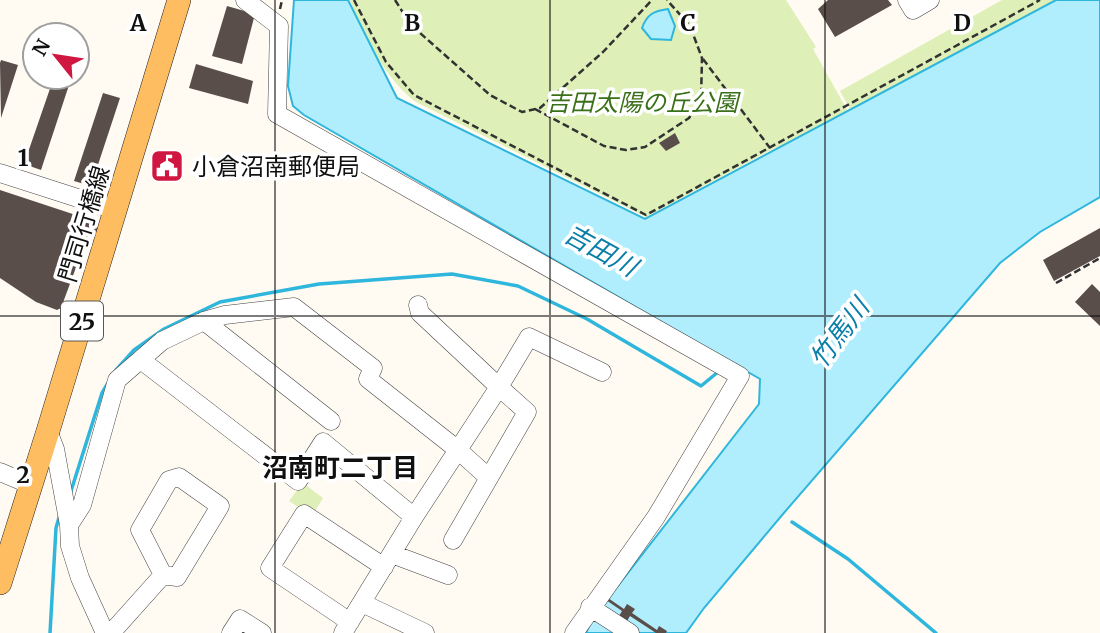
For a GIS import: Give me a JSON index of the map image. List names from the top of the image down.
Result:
{
  "streets": {
    "main road": ["門司行橋線", "25"]
  },
  "districts": ["沼南町二丁目"],
  "water": ["吉田川", "竹馬川"],
  "parks": ["吉田太陽の丘公園"],
  "places": {
    "public building": ["小倉沼南郵便局"]
  },
  "north": "top left",
  "grid": {
    "columns": [
      "A",
      "B",
      "C",
      "D"
    ],
    "rows": ["1", "2"]
  }
}
